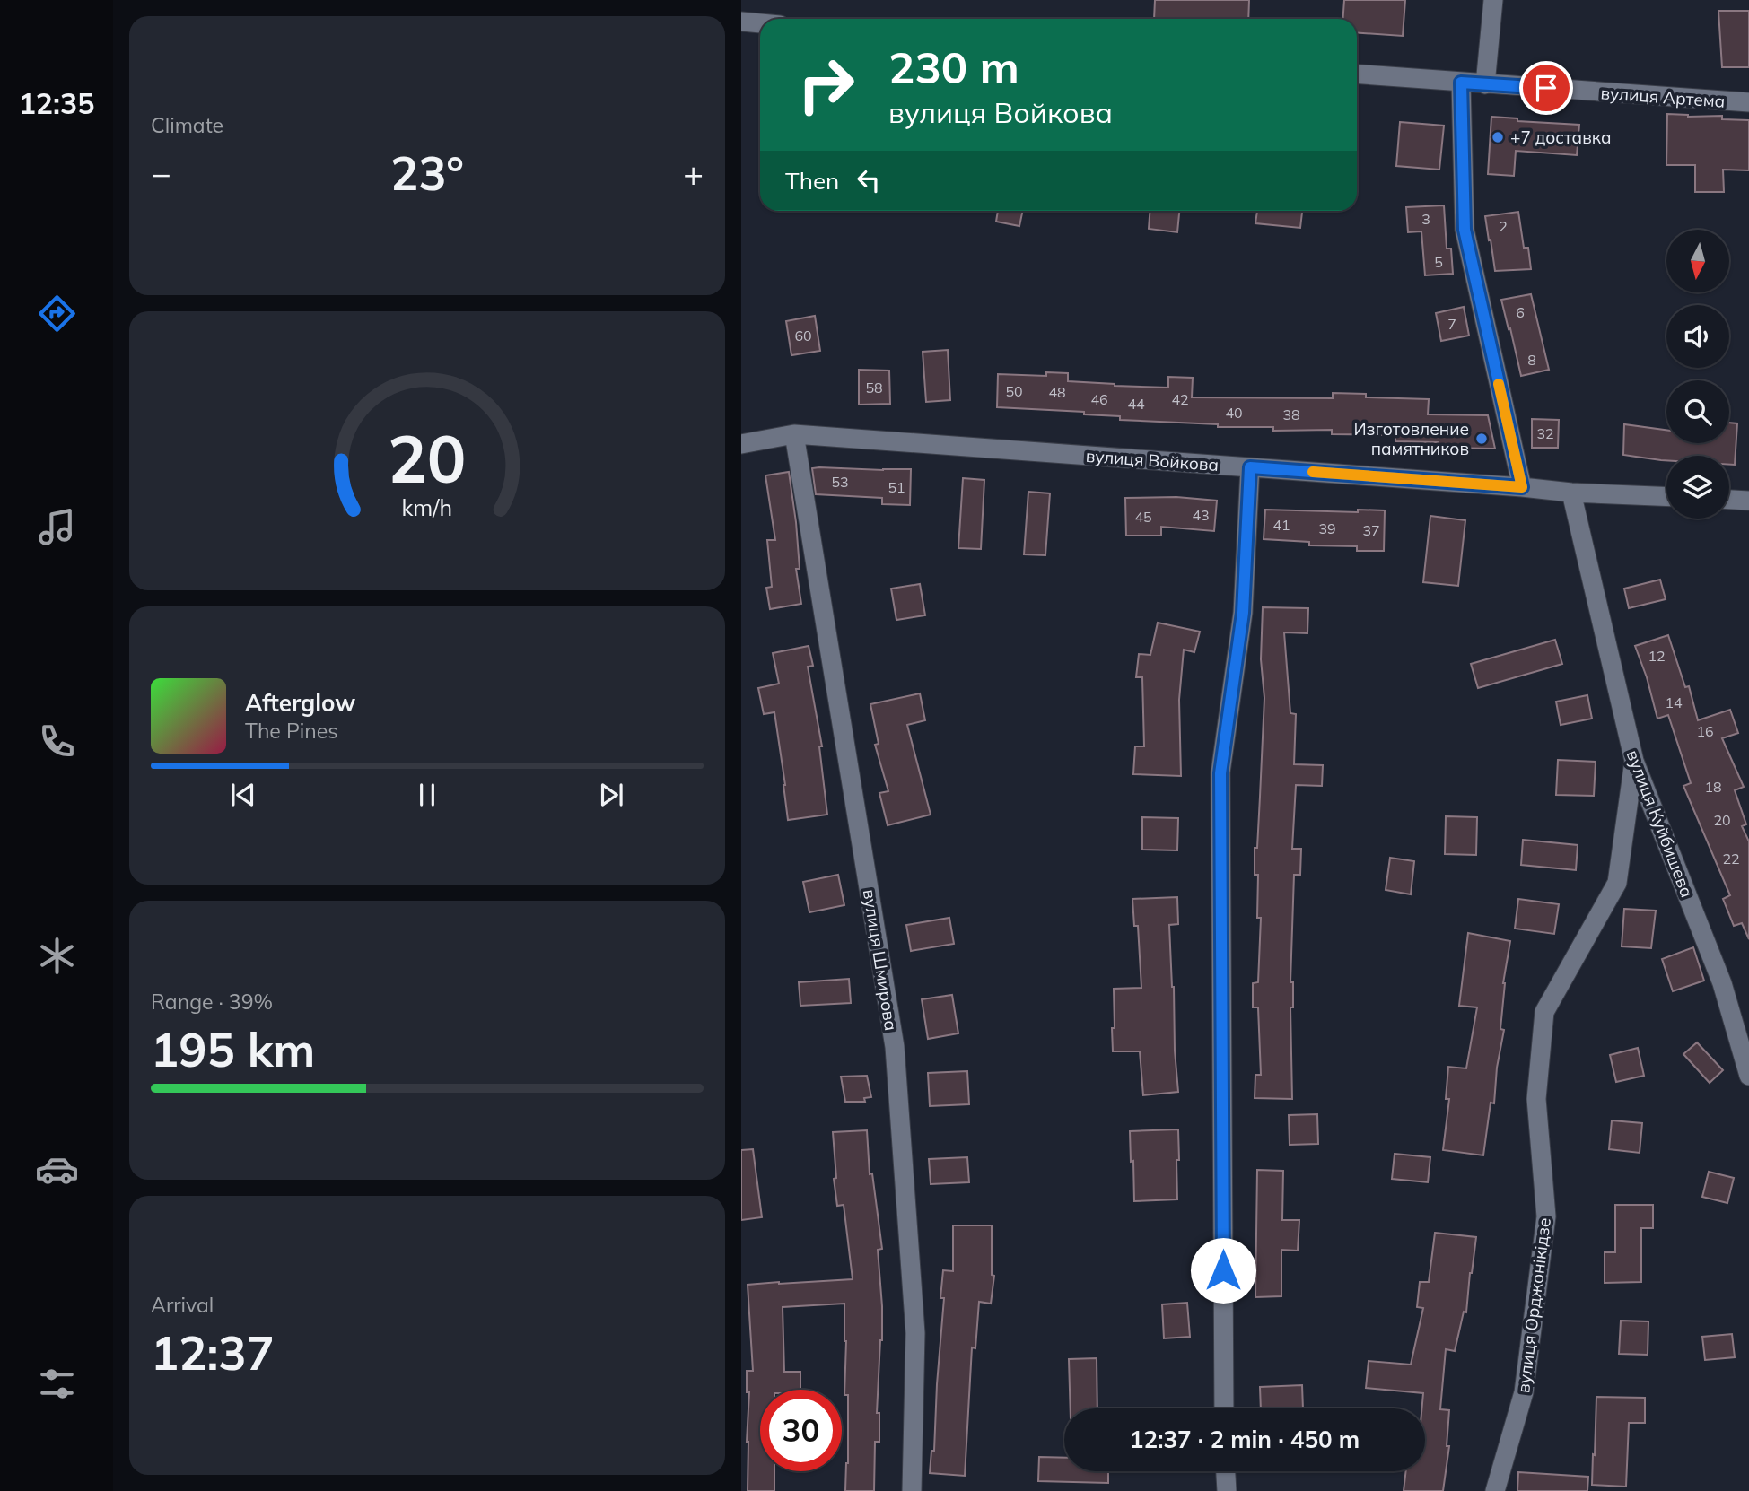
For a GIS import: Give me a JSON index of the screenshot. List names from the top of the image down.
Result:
{
  "streets": {
    "street": [
      "вулиця Артема",
      "вулиця Войкова",
      "вулиця Куйбишева",
      "вулиця Шмирова",
      "вулиця Орджонікідзе"
    ]
  },
  "crossings": [
    ["вулиця Войкова", "вулиця Куйбишева"],
    ["вулиця Войкова", "вулиця Шмирова"],
    ["вулиця Куйбишева", "вулиця Орджонікідзе"]
  ],
  "places": ["+7 доставка", "Изготовление памятников"],
  "house_numbers": [
    "3",
    "2",
    "5",
    "6",
    "7",
    "60",
    "8",
    "58",
    "50",
    "48",
    "46",
    "42",
    "44",
    "40",
    "38",
    "32",
    "53",
    "51",
    "43",
    "45",
    "41",
    "39",
    "37",
    "12",
    "14",
    "16",
    "18",
    "20",
    "22"
  ],
  "north": "bottom",
  "page": {
    "tabs": "12:35",
    "tile": [
      "Climate",
      ["Range · 39%", "195 km"],
      ["Arrival", "12:37"]
    ],
    "turn": ["230 m", "вулиця Войкова"],
    "heat": ["−", "23°", "+"],
    "then": "Then",
    "song": ["Afterglow", "The Pines"],
    "limit": "30",
    "trip": "12:37 · 2 min · 450 m",
    "gauge": ["20", "km/h"]
  }
}
